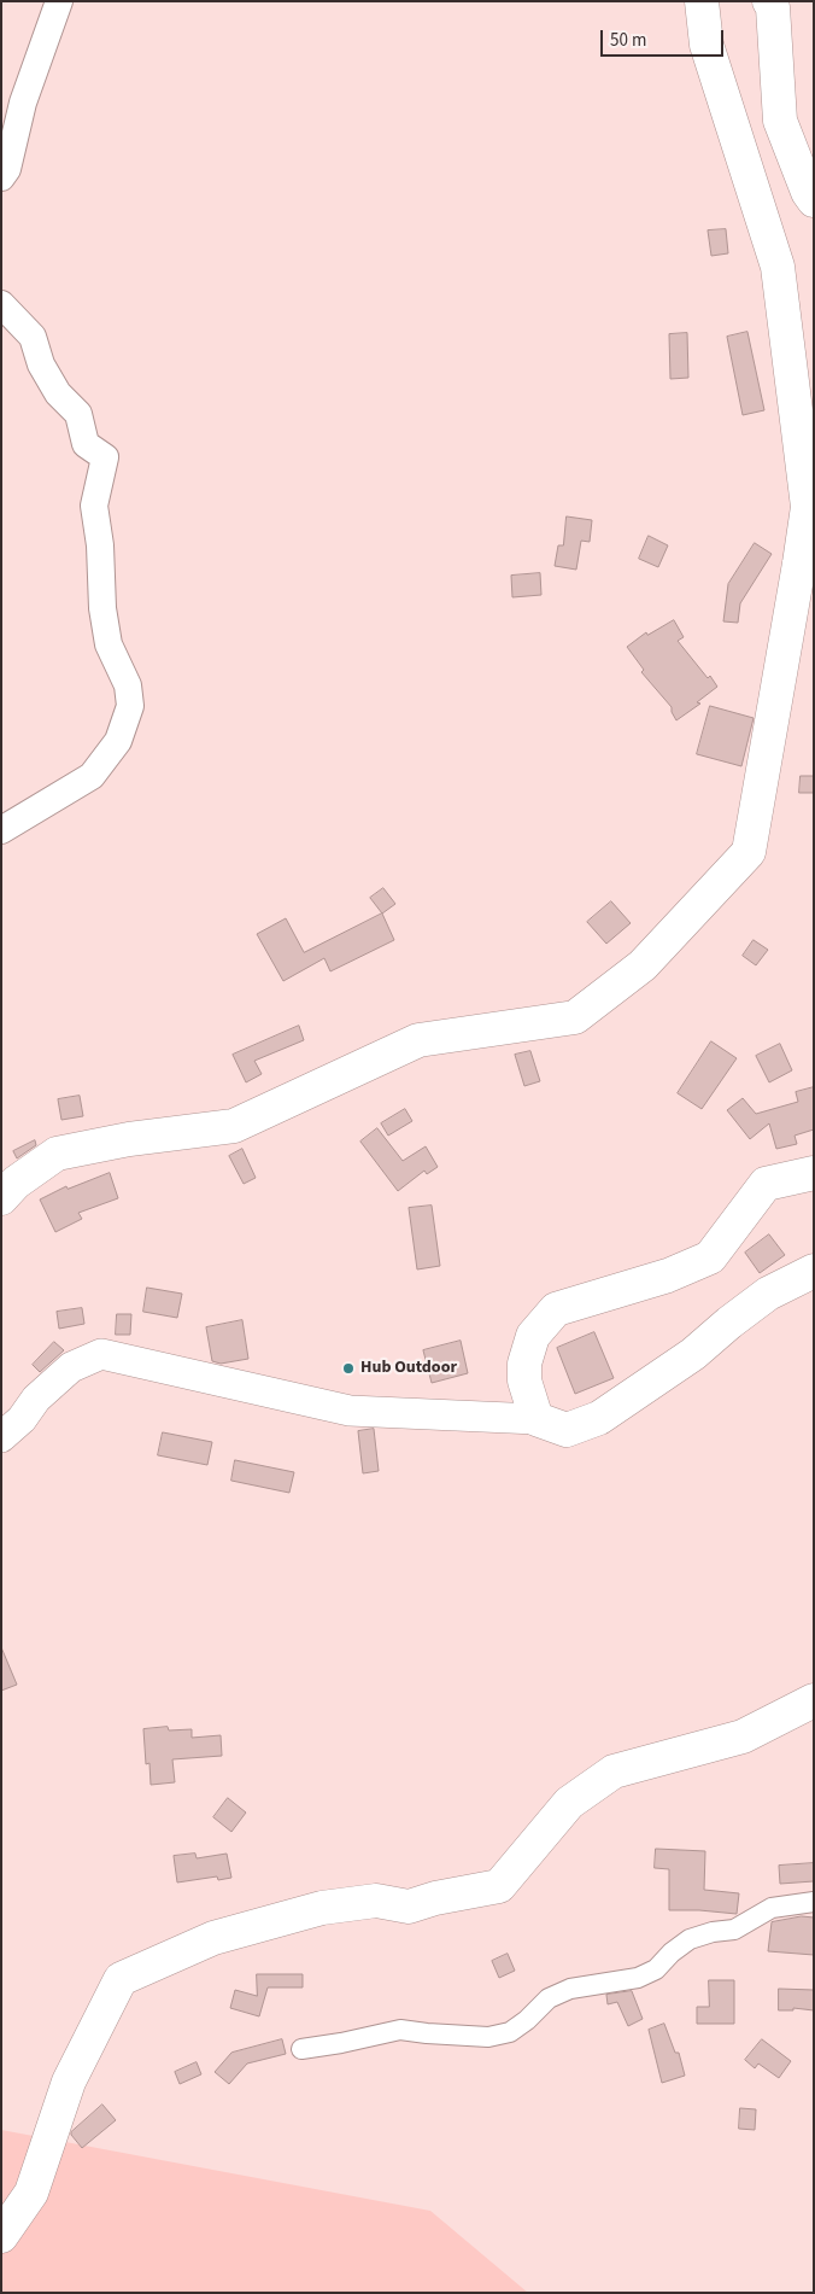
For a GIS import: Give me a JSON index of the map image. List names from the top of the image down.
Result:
{
  "places": ["Hub Outdoor"],
  "scale_bar": "50 m"
}
